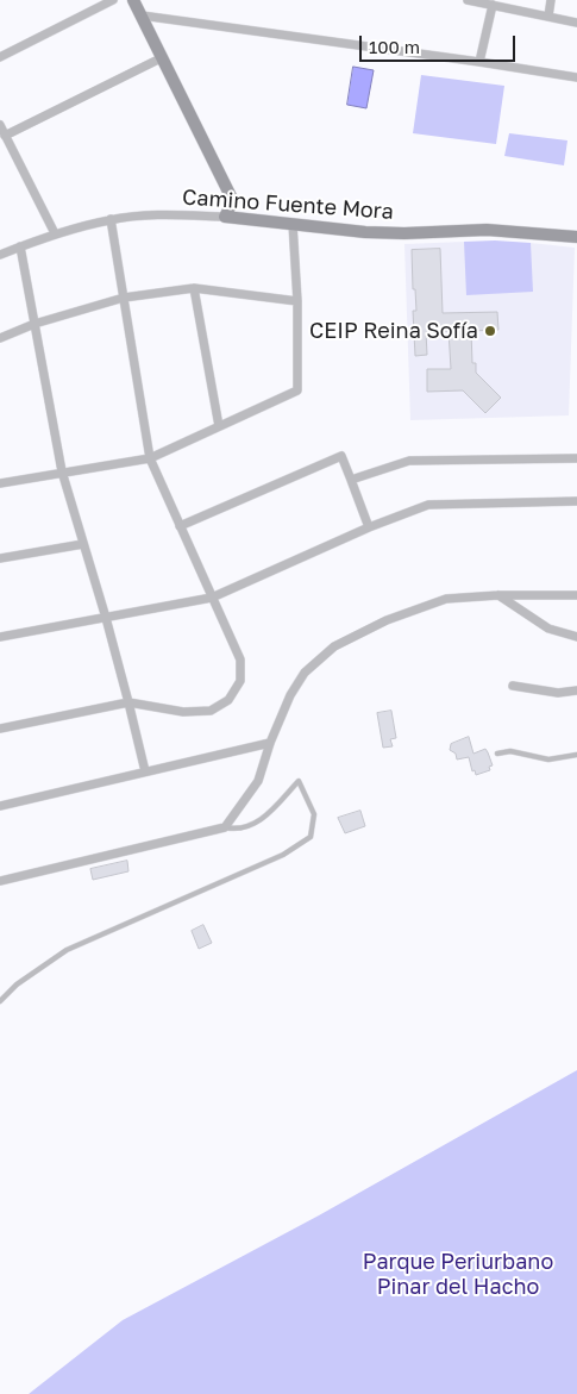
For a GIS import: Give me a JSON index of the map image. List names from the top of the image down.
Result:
{
  "streets": {
    "street": ["Camino Fuente Mora"]
  },
  "parks": ["Parque Periurbano Pinar del Hacho"],
  "places": ["CEIP Reina Sofía"],
  "scale_bar": "100 m"
}
